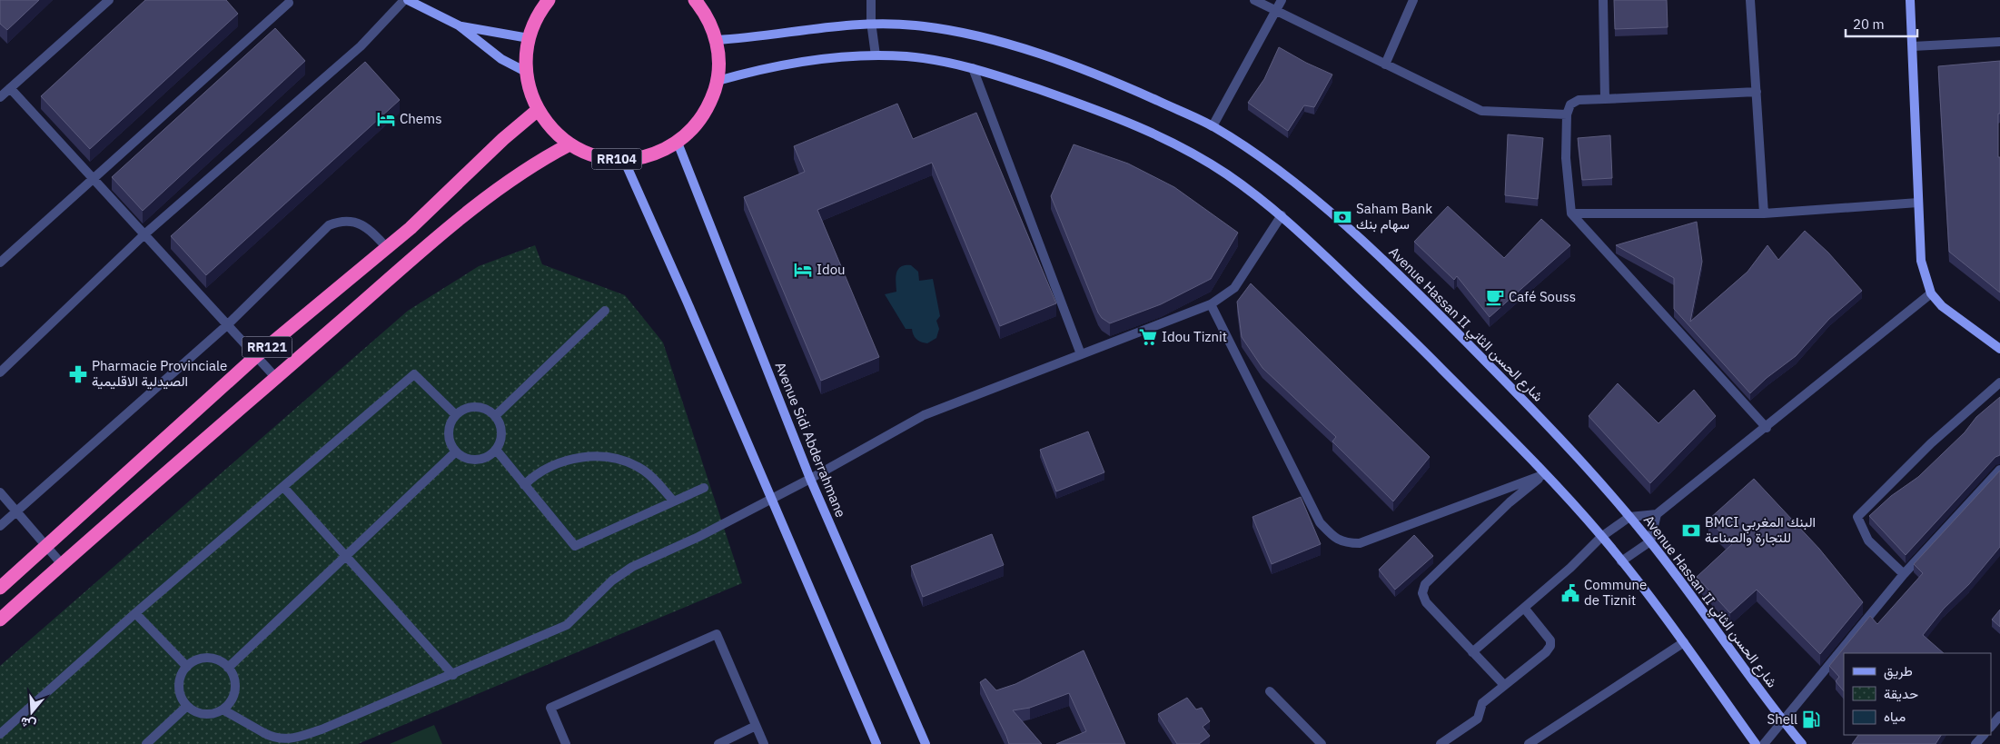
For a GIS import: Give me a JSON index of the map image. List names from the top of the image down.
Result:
{
  "streets": {
    "highway": ["RR104", "RR121"],
    "main road": ["Avenue Hassan II شارع الحسن الثاني", "Avenue Sidi Abderrahmane"]
  },
  "crossings": [
    ["RR104", "Avenue Hassan II شارع الحسن الثاني"],
    ["RR104", "RR121"],
    ["RR104", "Avenue Sidi Abderrahmane"]
  ],
  "places": {
    "hotel": ["Chems", "Idou"],
    "bank": ["Saham Bank سهام بنك", "BMCI البنك المغربي للتجارة والصناعة"],
    "cafe": ["Café Souss"],
    "supermarket": ["Idou Tiznit"],
    "pharmacy": ["Pharmacie Provinciale الصيدلية الاقليمية"],
    "public building": ["Commune de Tiznit"],
    "fuel station": ["Shell"]
  },
  "legend": ["طريق", "حديقة", "مياه"],
  "scale_bar": "20 m",
  "north": "bottom"
}
